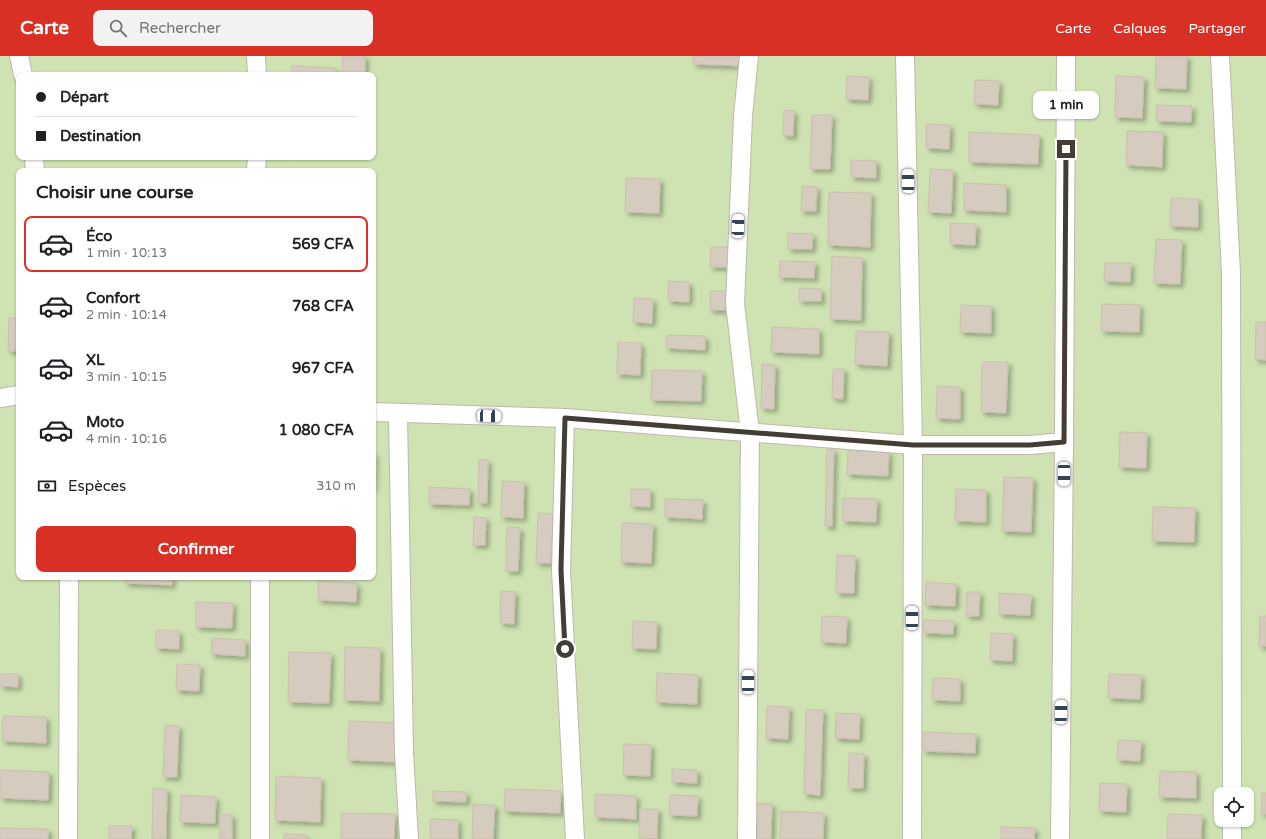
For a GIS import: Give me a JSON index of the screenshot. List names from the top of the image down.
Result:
{
  "page": {
    "header": "Carte",
    "search": "Rechercher",
    "nav": ["Carte", "Calques", "Partager"],
    "banner": ["Départ", "Destination"],
    "bubble": "1 min",
    "heading": "Choisir une course",
    "list": [
      {
        "name": "Éco",
        "note": "1 min · 10:13",
        "value": "569 CFA"
      },
      {
        "name": "Confort",
        "note": "2 min · 10:14",
        "value": "768 CFA"
      },
      {
        "name": "XL",
        "note": "3 min · 10:15",
        "value": "967 CFA"
      },
      {
        "name": "Moto",
        "note": "4 min · 10:16",
        "value": "1 080 CFA"
      }
    ],
    "pay": ["Espèces", "310 m"],
    "buttons": "Confirmer"
  }
}
